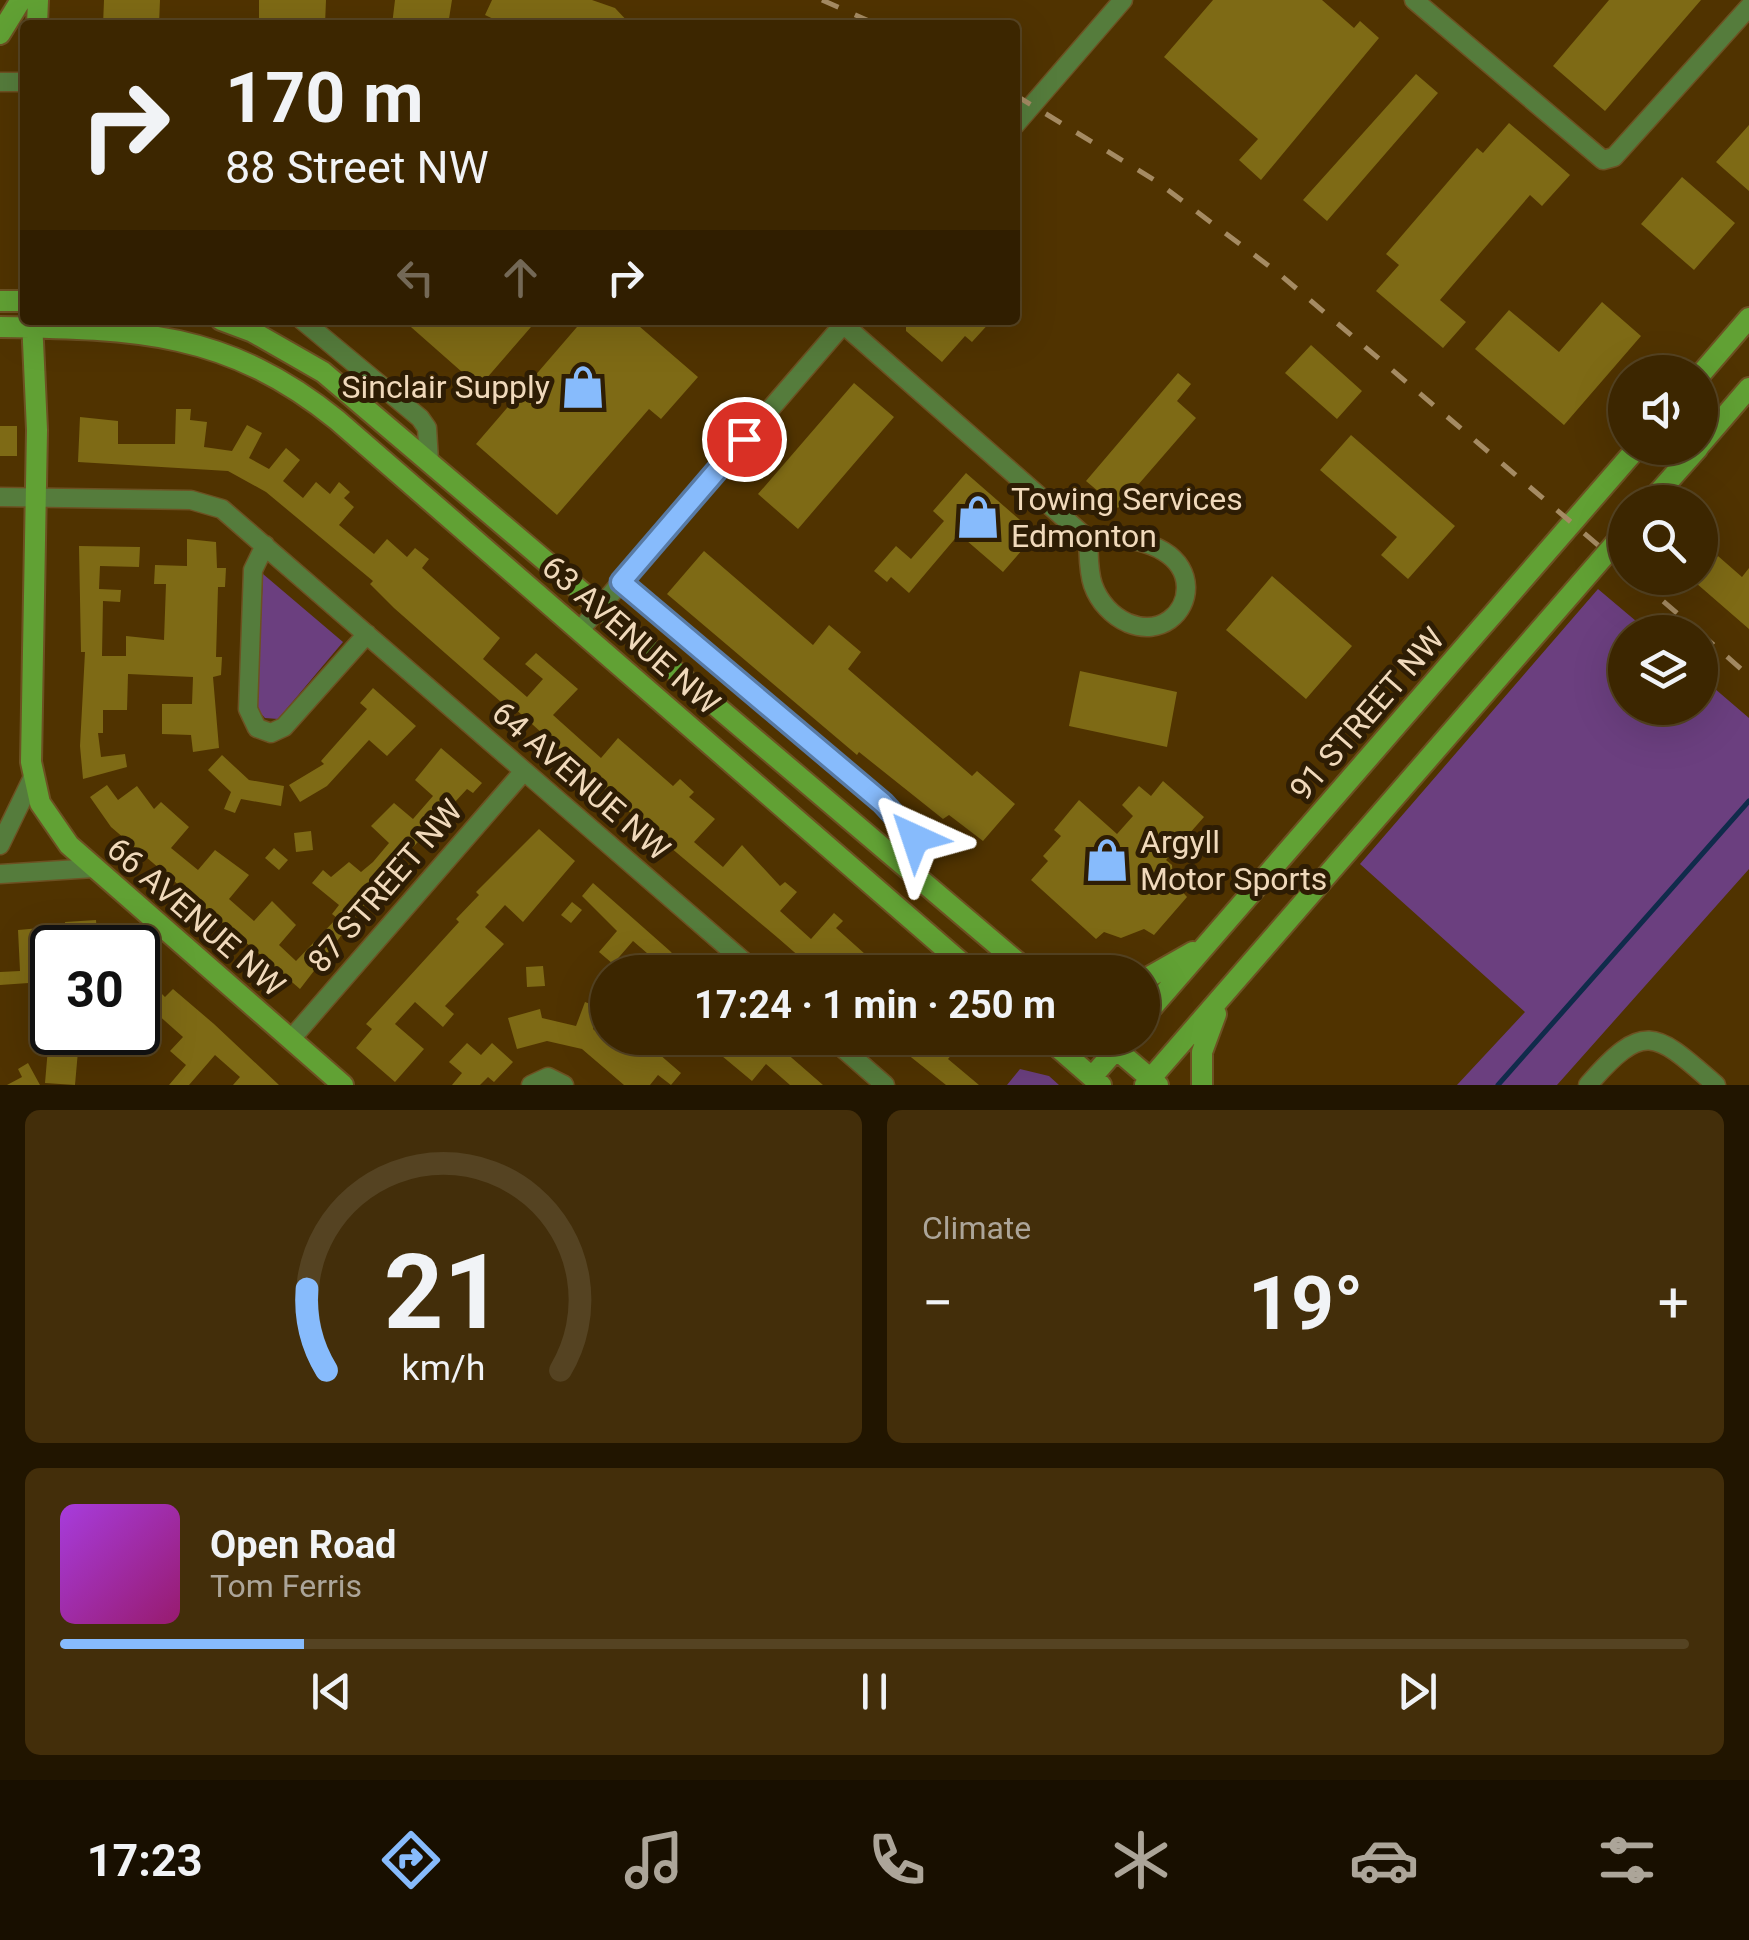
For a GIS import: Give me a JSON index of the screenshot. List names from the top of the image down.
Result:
{
  "streets": {
    "main road": ["63 AVENUE NW", "91 STREET NW", "66 AVENUE NW"],
    "street": ["64 AVENUE NW", "87 STREET NW"]
  },
  "crossings": [
    ["64 AVENUE NW", "87 STREET NW"],
    ["87 STREET NW", "66 AVENUE NW"]
  ],
  "places": {
    "shop": ["Sinclair Supply", "Towing Services Edmonton", "Argyll Motor Sports"]
  },
  "page": {
    "turn": ["170 m", "88 Street NW"],
    "limit": "30",
    "trip": "17:24 · 1 min · 250 m",
    "tile": "Climate",
    "heat": ["−", "19°", "+"],
    "song": ["Open Road", "Tom Ferris"],
    "tabs": "17:23",
    "gauge": ["21", "km/h"]
  }
}
